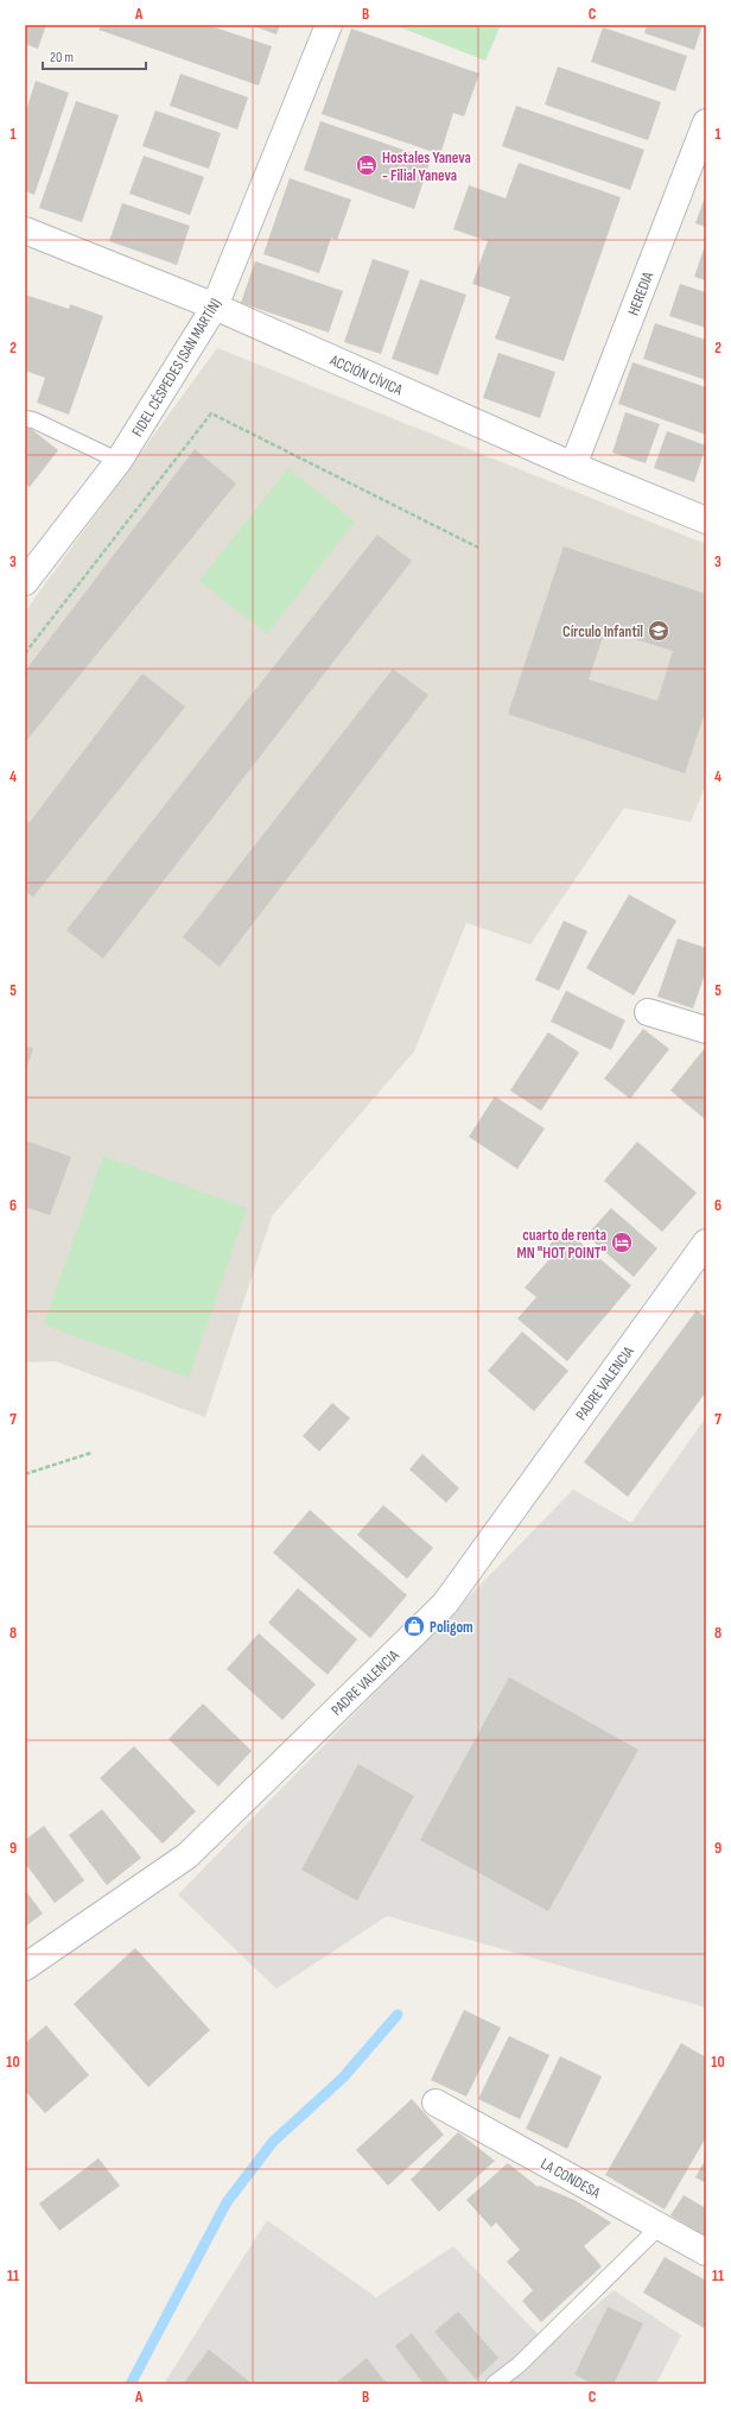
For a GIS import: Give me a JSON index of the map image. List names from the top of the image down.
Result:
{
  "streets": {
    "street": [
      "HEREDIA",
      "FIDEL CÉSPEDES (SAN MARTÍN)",
      "ACCIÓN CÍVICA",
      "PADRE VALENCIA",
      "LA CONDESA"
    ]
  },
  "crossings": [
    ["HEREDIA", "ACCIÓN CÍVICA"],
    ["FIDEL CÉSPEDES (SAN MARTÍN)", "ACCIÓN CÍVICA"]
  ],
  "places": {
    "hotel": ["Hostales Yaneva - Filial Yaneva", "cuarto de renta MN \"HOT POINT\""],
    "school or university": ["Círculo Infantil"],
    "shop": ["Poligom"]
  },
  "scale_bar": "20 m",
  "grid": {
    "columns": ["A", "B", "C"],
    "rows": [
      "1",
      "2",
      "3",
      "4",
      "5",
      "6",
      "7",
      "8",
      "9",
      "10",
      "11"
    ]
  }
}
